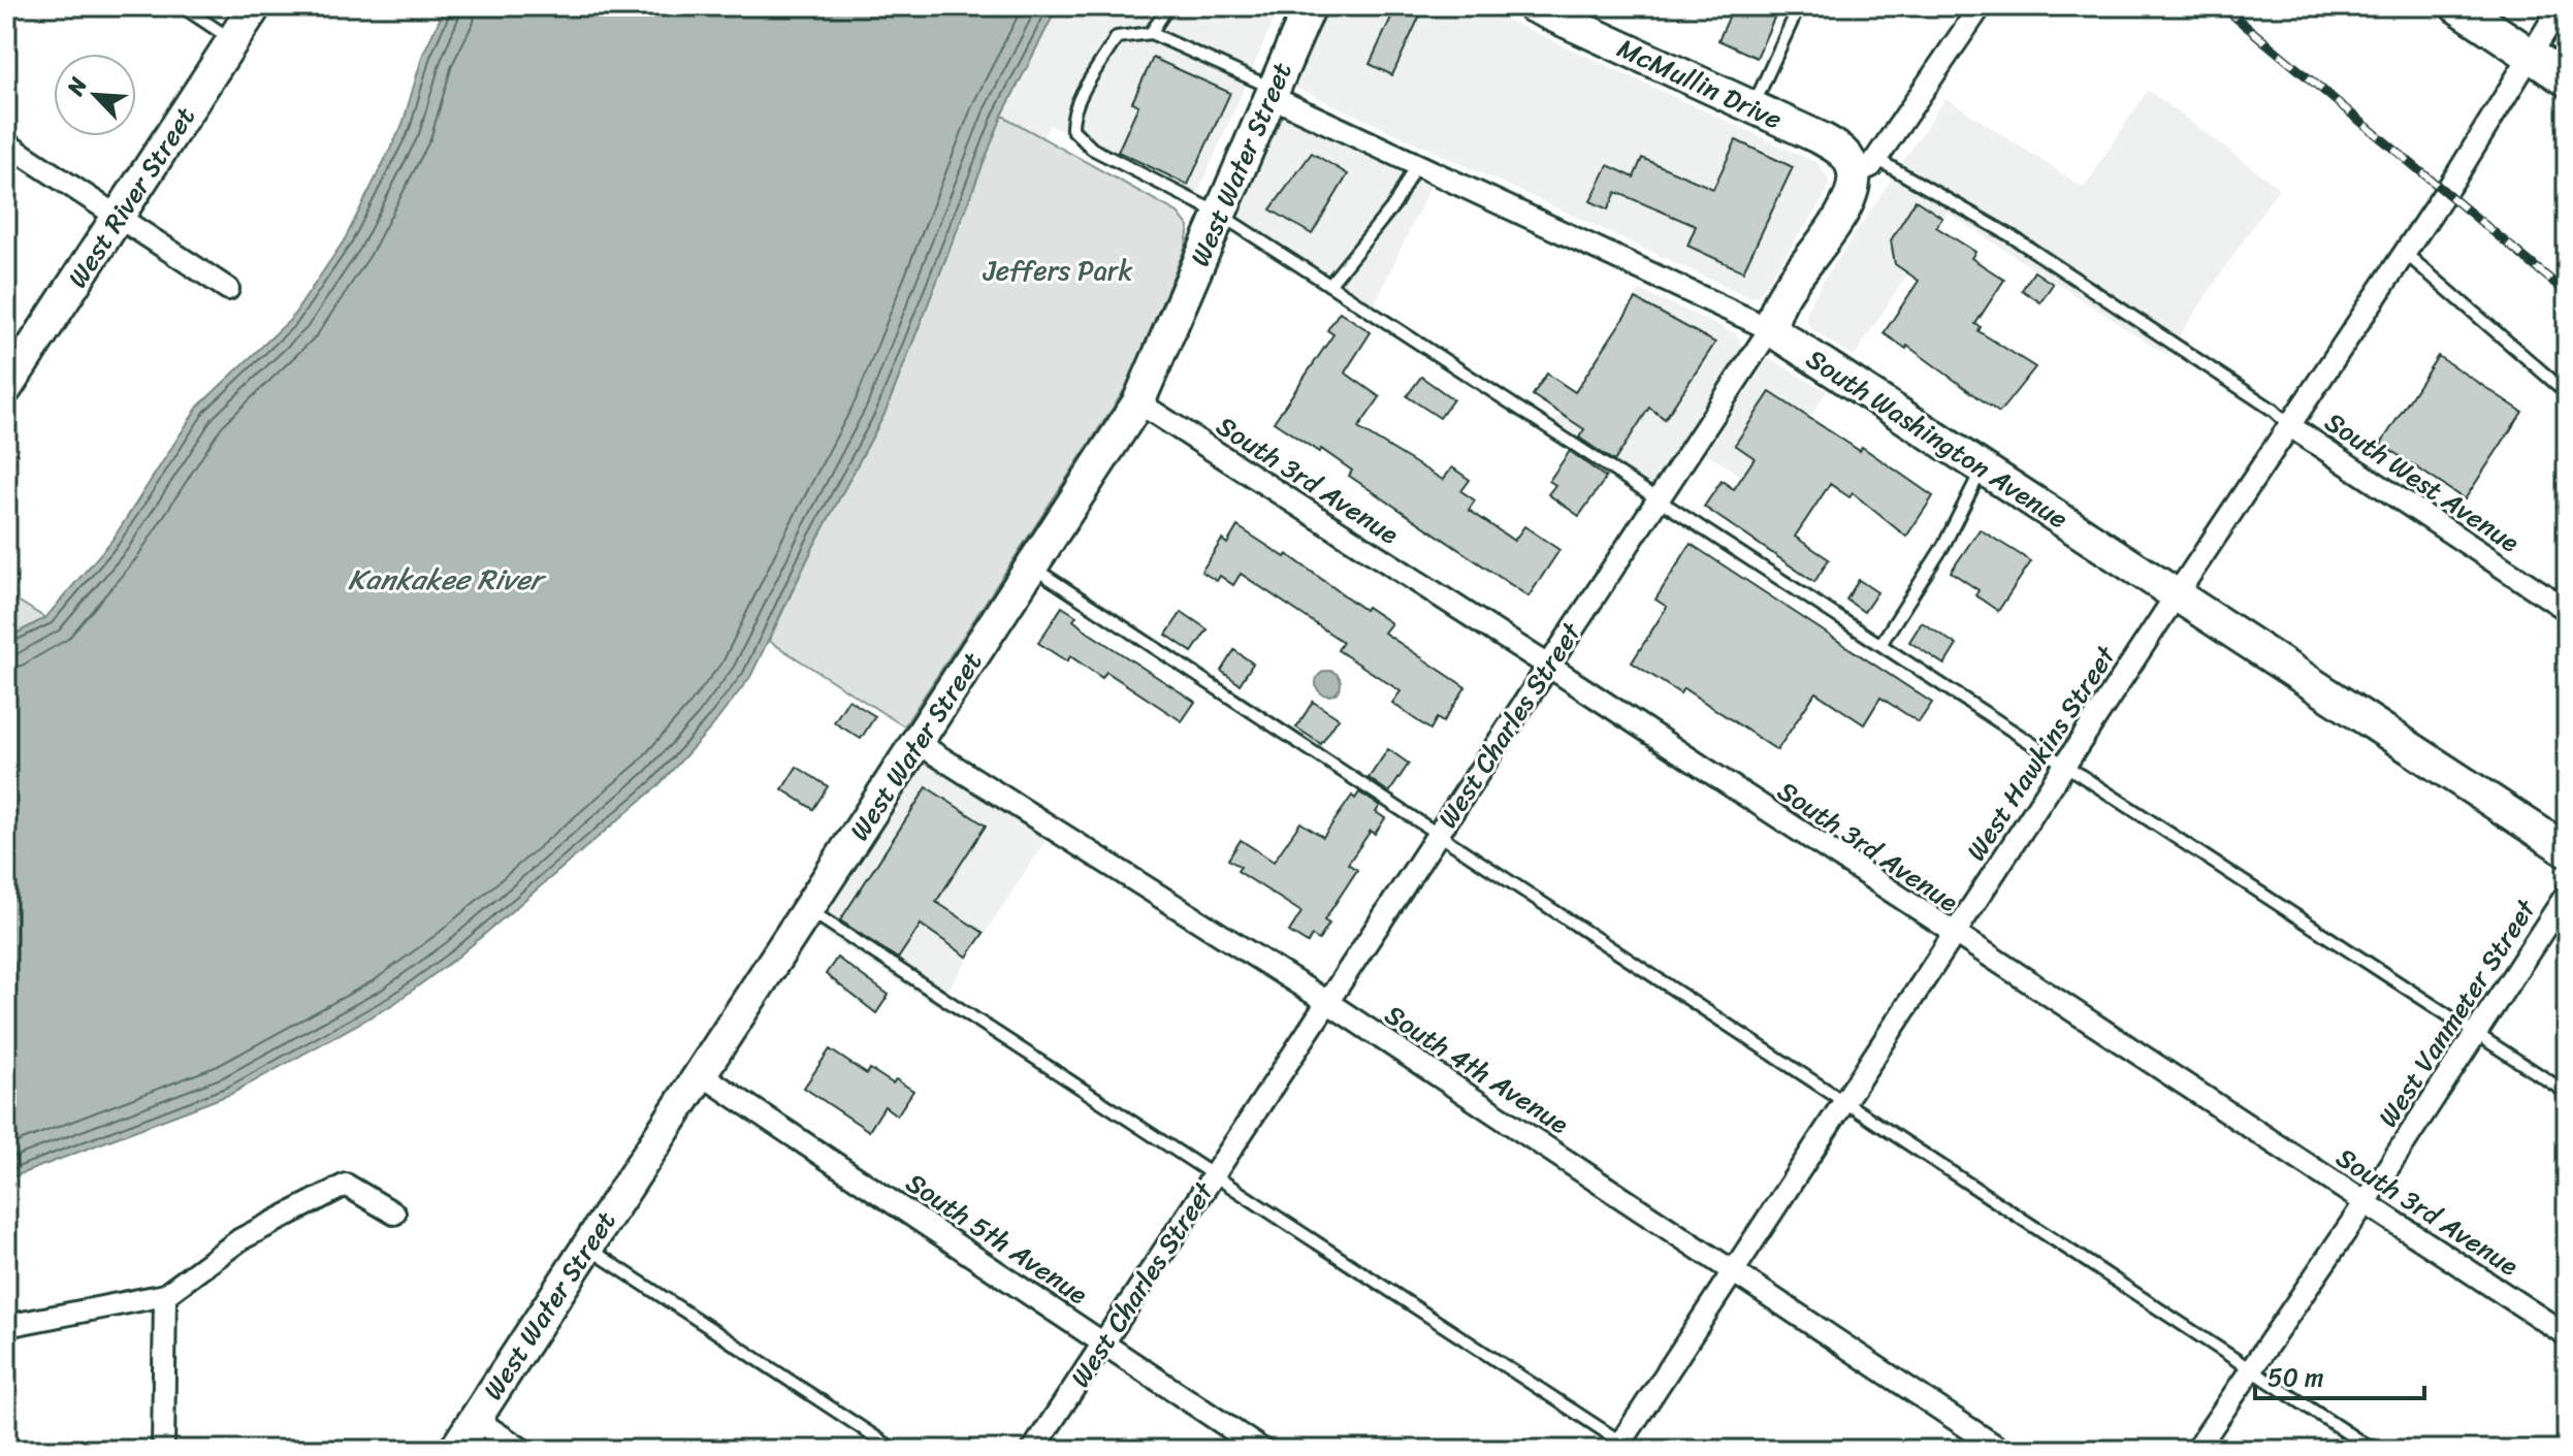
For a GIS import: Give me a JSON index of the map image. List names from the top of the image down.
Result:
{
  "streets": {
    "main road": [
      "McMullin Drive",
      "West Water Street",
      "West River Street",
      "South Washington Avenue",
      "West Charles Street"
    ],
    "street": [
      "South 3rd Avenue",
      "South West Avenue",
      "West Hawkins Street",
      "West Vanmeter Street",
      "South 4th Avenue",
      "South 5th Avenue"
    ]
  },
  "crossings": [
    ["McMullin Drive", "West Charles Street"],
    ["West Water Street", "South Washington Avenue"],
    ["West Water Street", "South 3rd Avenue"],
    ["West Water Street", "South 4th Avenue"],
    ["West Water Street", "South 5th Avenue"],
    ["South Washington Avenue", "West Charles Street"],
    ["South Washington Avenue", "West Hawkins Street"],
    ["South 3rd Avenue", "West Charles Street"],
    ["South 3rd Avenue", "West Hawkins Street"],
    ["South 3rd Avenue", "West Vanmeter Street"],
    ["South West Avenue", "West Hawkins Street"],
    ["West Charles Street", "South 4th Avenue"],
    ["West Charles Street", "South 5th Avenue"],
    ["West Hawkins Street", "South 4th Avenue"]
  ],
  "water": ["Kankakee River"],
  "parks": ["Jeffers Park"],
  "scale_bar": "50 m",
  "north": "top left"
}
